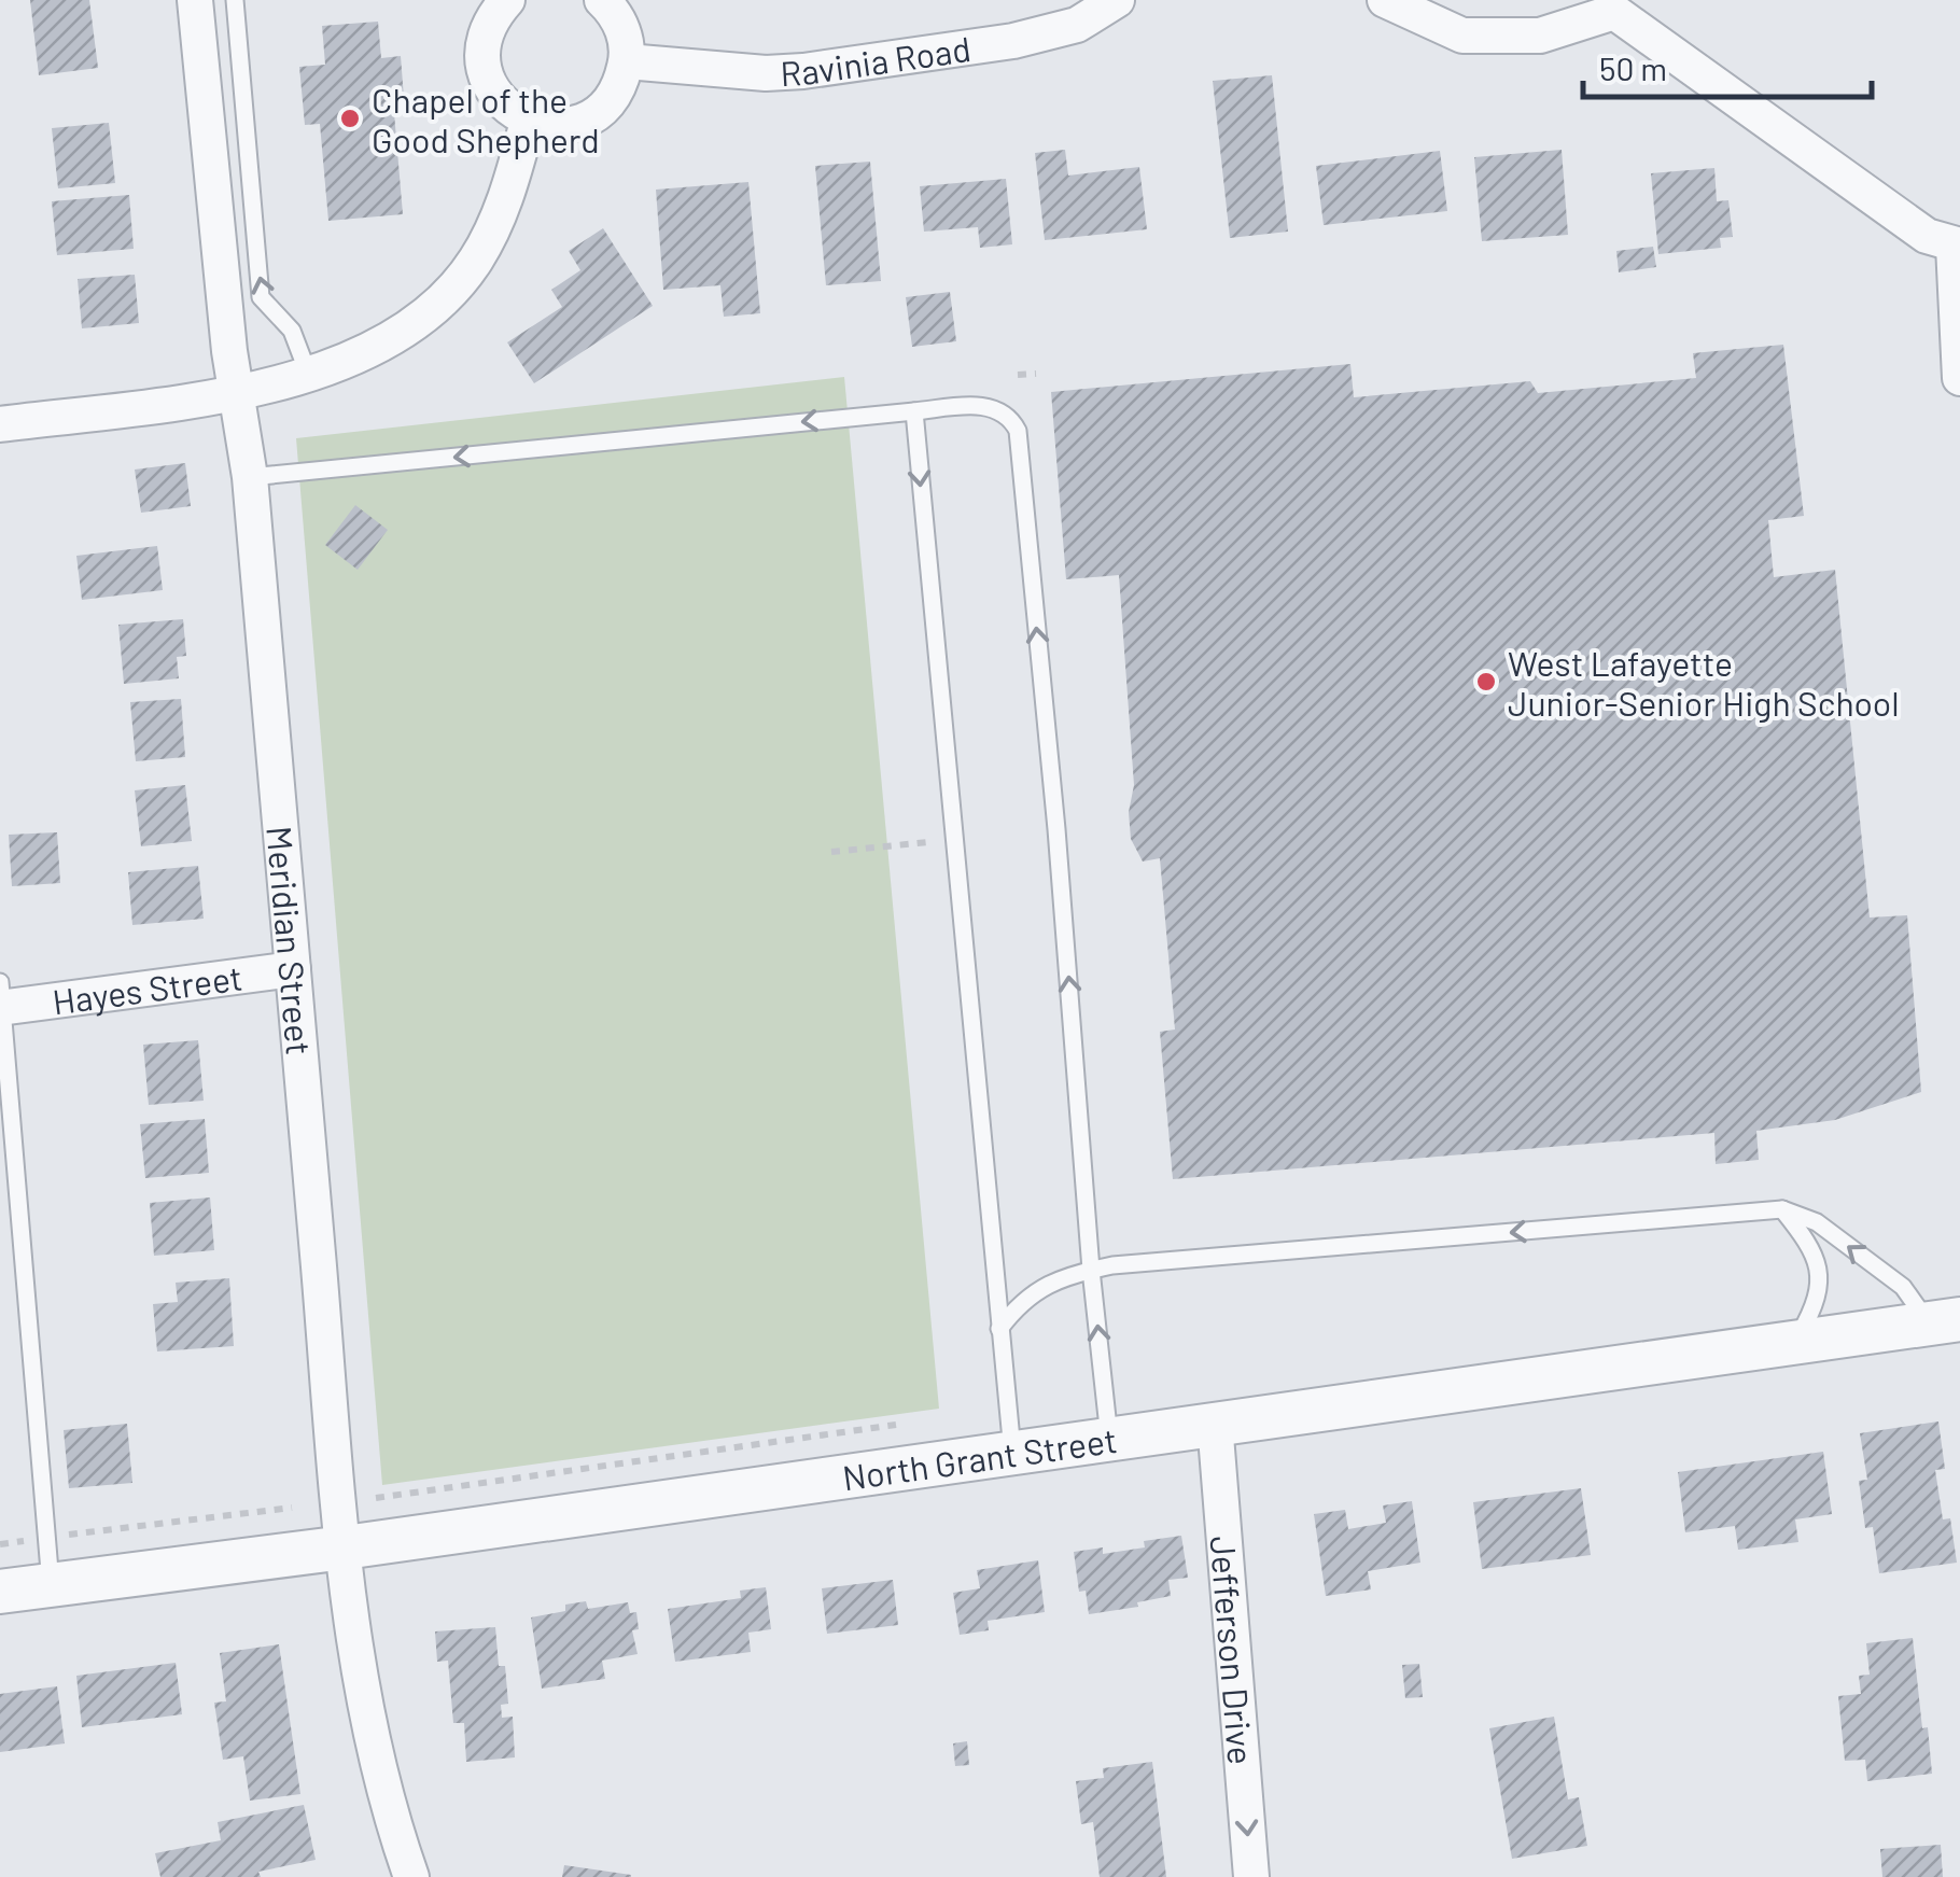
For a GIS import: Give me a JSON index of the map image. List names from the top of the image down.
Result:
{
  "streets": {
    "street": [
      "Ravinia Road",
      "Meridian Street",
      "Hayes Street",
      "North Grant Street",
      "Jefferson Drive"
    ]
  },
  "crossings": [
    ["Meridian Street", "Hayes Street"],
    ["Meridian Street", "North Grant Street"],
    ["North Grant Street", "Jefferson Drive"]
  ],
  "one_way": ["Jefferson Drive"],
  "places": ["Chapel of the Good Shepherd", "West Lafayette Junior-Senior High School"],
  "scale_bar": "50 m"
}
